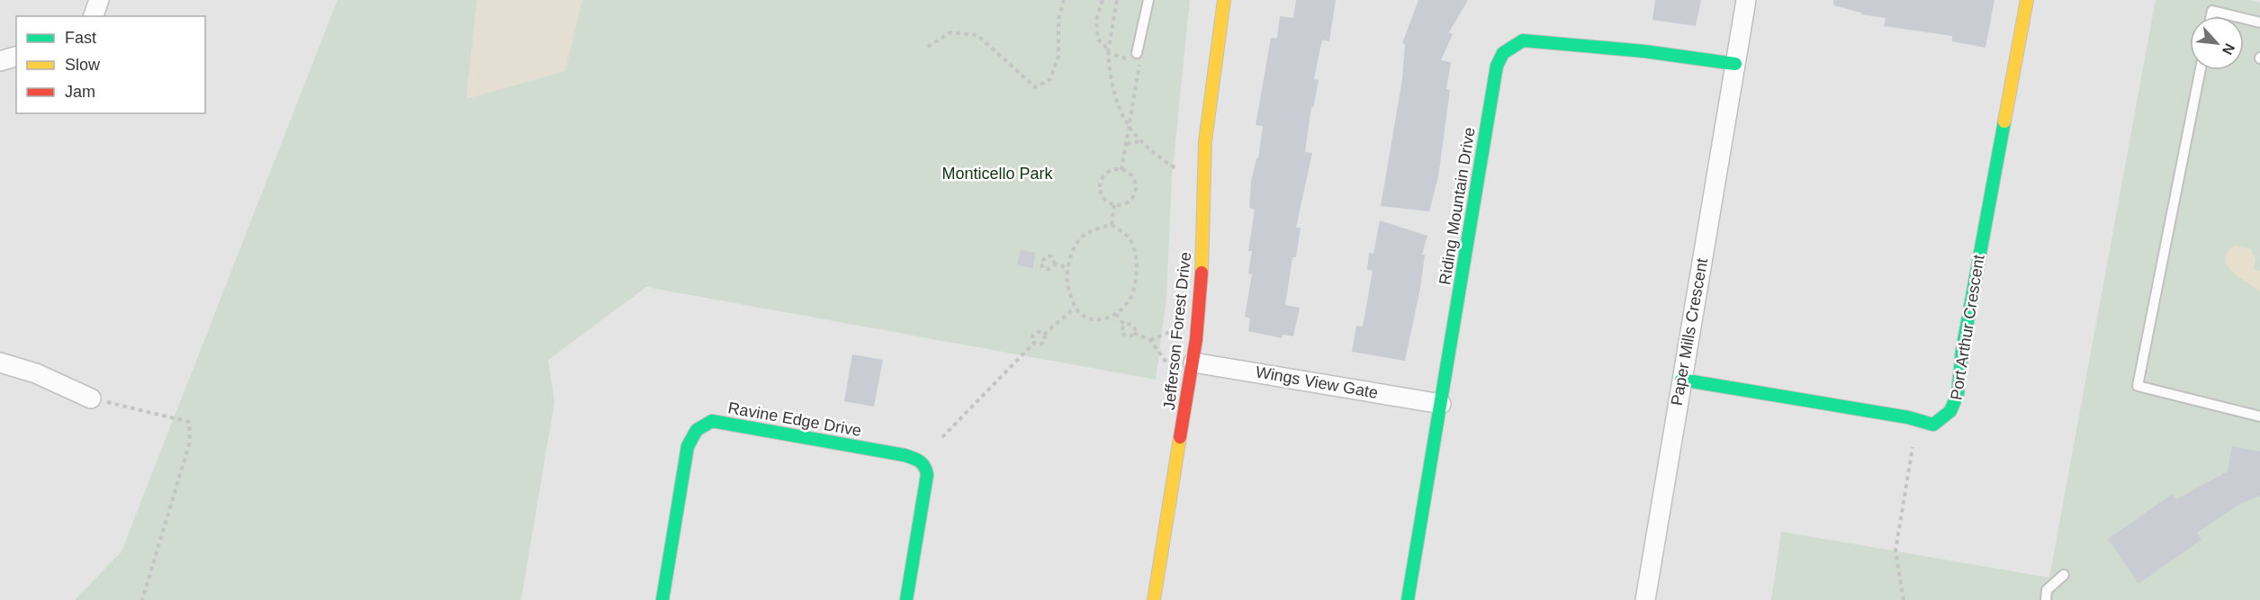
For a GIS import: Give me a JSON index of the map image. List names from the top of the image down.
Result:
{
  "streets": {
    "street": [
      "Riding Mountain Drive",
      "Port Arthur Crescent",
      "Jefferson Forest Drive",
      "Paper Mills Crescent",
      "Wings View Gate",
      "Ravine Edge Drive"
    ]
  },
  "crossings": [
    ["Riding Mountain Drive", "Paper Mills Crescent"],
    ["Riding Mountain Drive", "Wings View Gate"],
    ["Port Arthur Crescent", "Paper Mills Crescent"],
    ["Jefferson Forest Drive", "Wings View Gate"]
  ],
  "parks": ["Monticello Park"],
  "legend": ["Fast", "Slow", "Jam"],
  "north": "bottom right"
}
